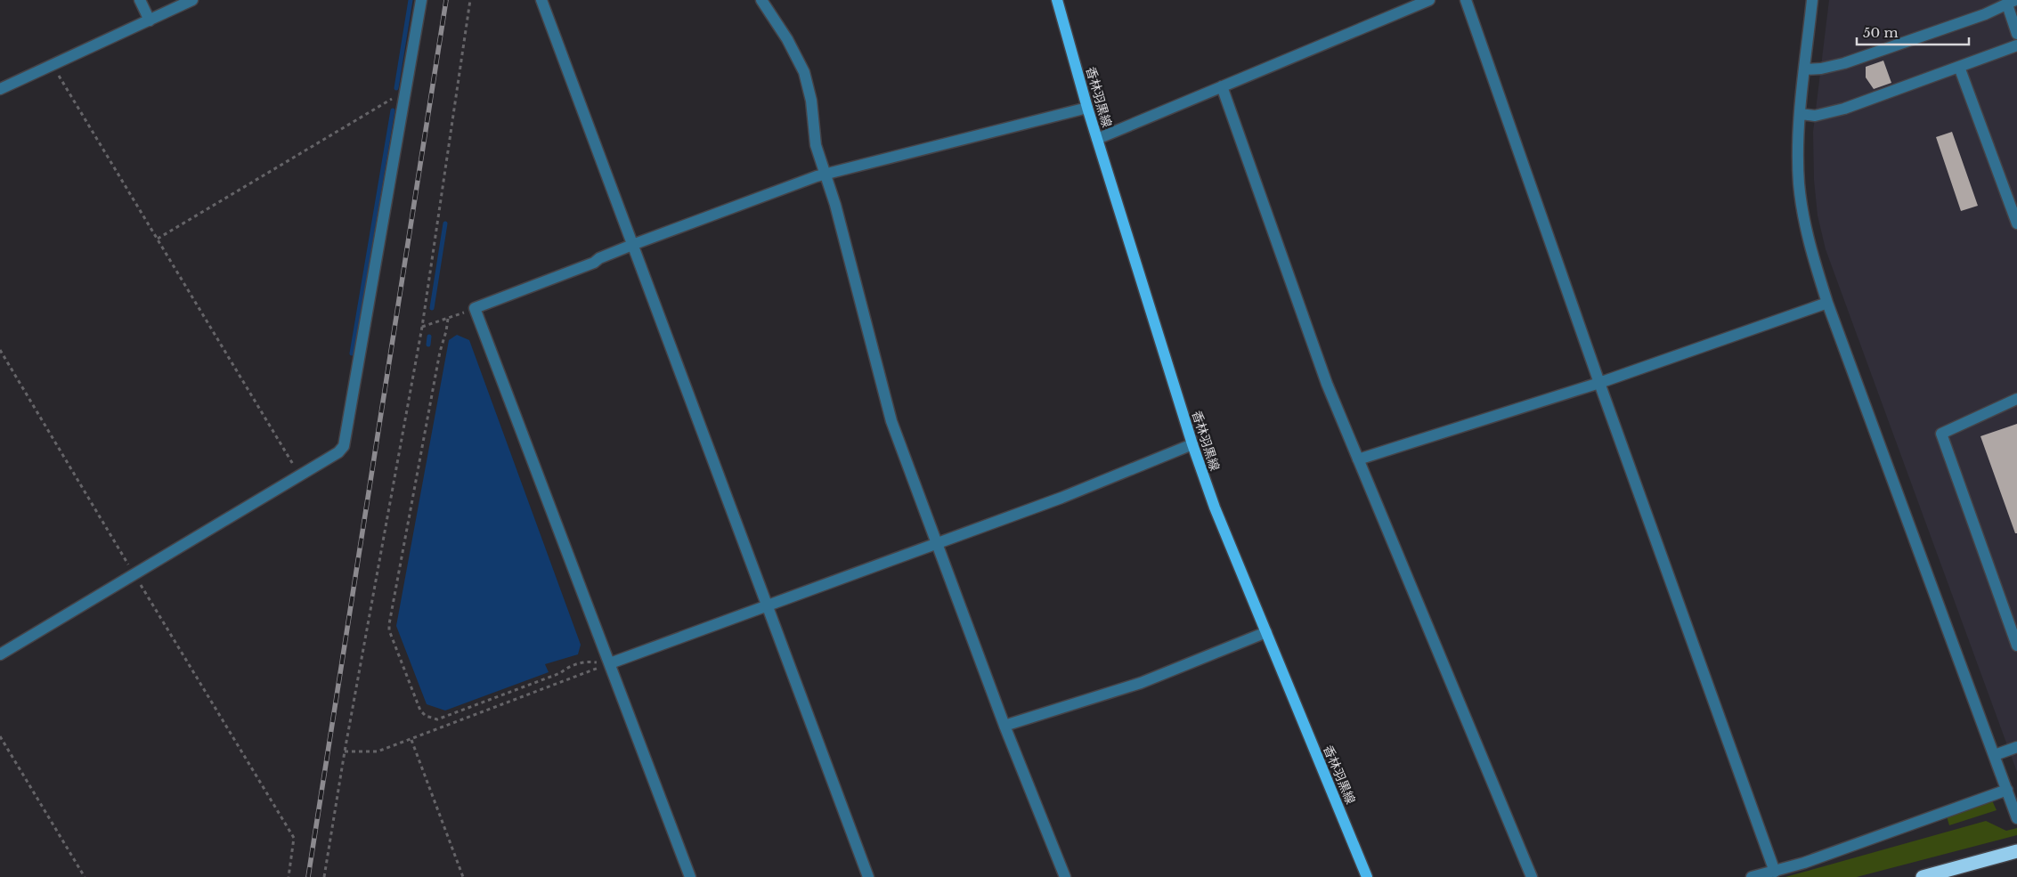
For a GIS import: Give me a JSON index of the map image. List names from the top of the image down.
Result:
{
  "streets": {
    "main road": ["香林羽黒線"]
  },
  "scale_bar": "50 m"
}
